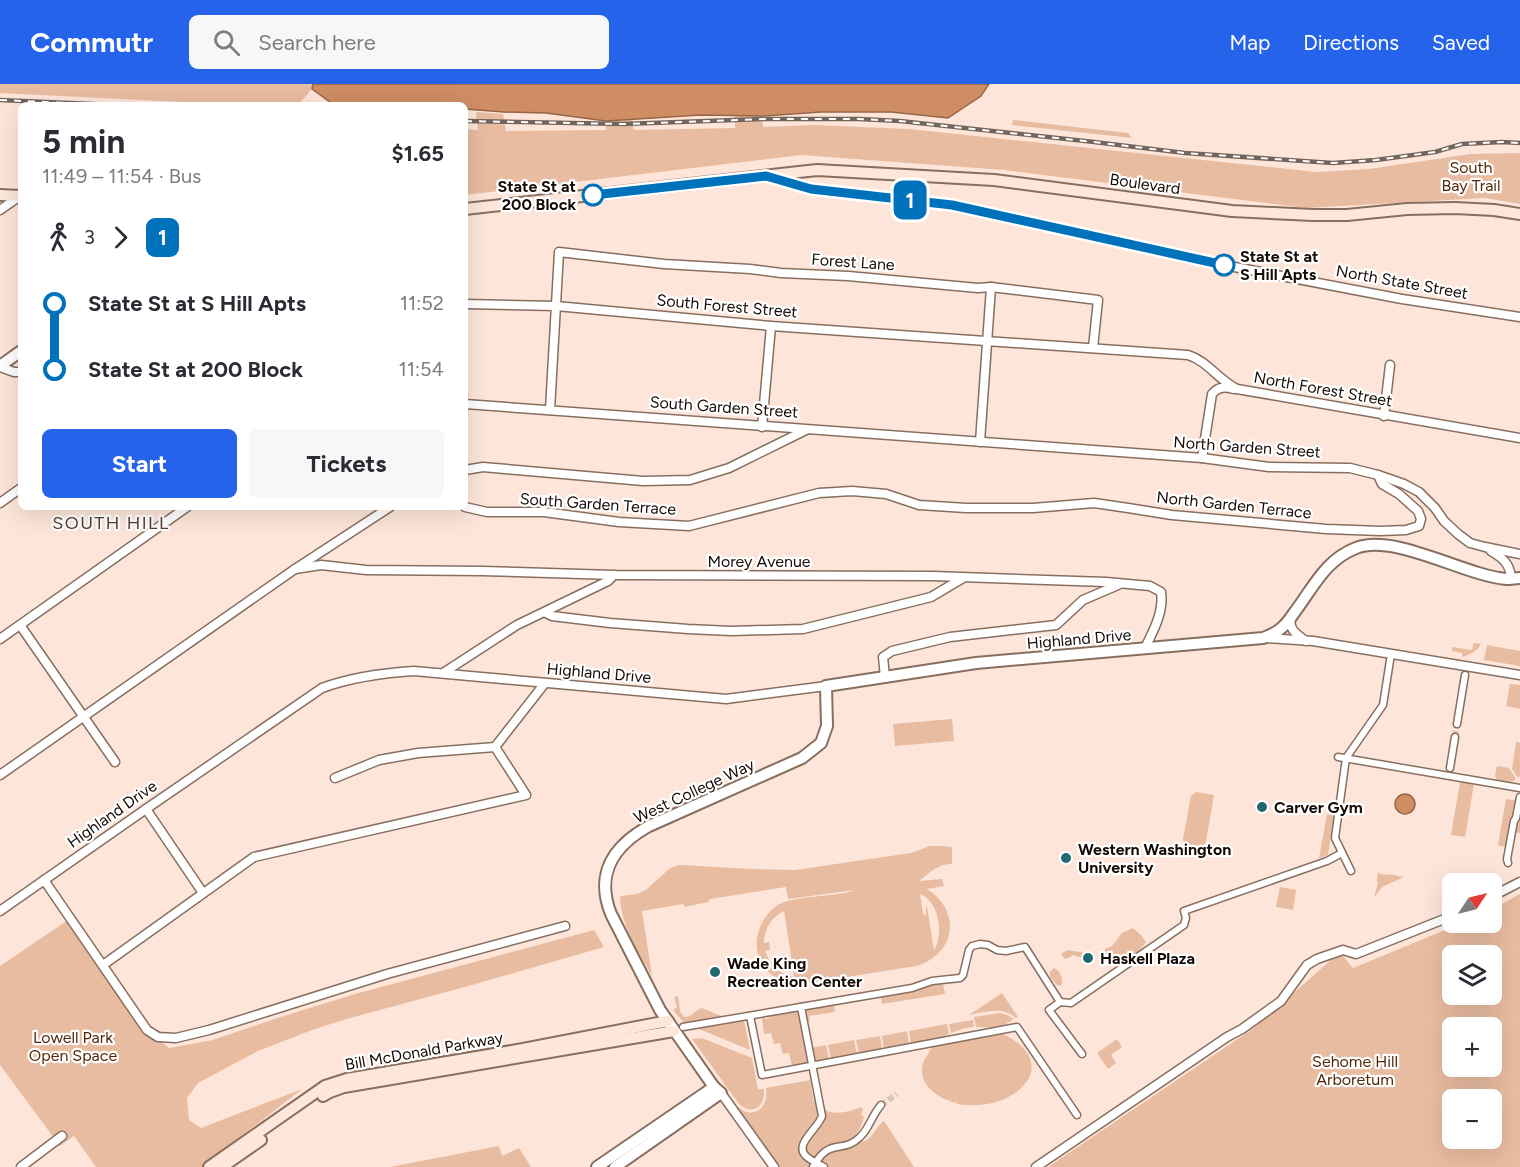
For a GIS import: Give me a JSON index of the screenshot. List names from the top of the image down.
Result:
{
  "streets": {
    "main road": ["Boulevard", "Bill McDonald Parkway"],
    "street": [
      "Forest Lane",
      "North State Street",
      "South Forest Street",
      "North Forest Street",
      "South Garden Street",
      "North Garden Street",
      "South Garden Terrace",
      "North Garden Terrace",
      "Morey Avenue",
      "Highland Drive",
      "West College Way"
    ]
  },
  "crossings": [
    ["Boulevard", "North State Street"],
    ["Forest Lane", "South Forest Street"],
    ["Forest Lane", "North Forest Street"],
    ["South Forest Street", "North Forest Street"],
    ["South Garden Street", "North Garden Street"],
    ["North Garden Street", "North Garden Terrace"],
    ["South Garden Terrace", "North Garden Terrace"],
    ["Morey Avenue", "Highland Drive"],
    ["Highland Drive", "West College Way"],
    ["West College Way", "Bill McDonald Parkway"]
  ],
  "districts": ["SOUTH HILL"],
  "parks": ["South Bay Trail", "Lowell Park Open Space", "Sehome Hill Arboretum"],
  "places": [
    "State St at 200 Block",
    "State St at S Hill Apts",
    "Carver Gym",
    "Western Washington University",
    "Haskell Plaza",
    "Wade King Recreation Center"
  ],
  "lines": ["bus line 1"],
  "north": "top right",
  "page": {
    "header": "Commutr",
    "search": "Search here",
    "nav": ["Map", "Directions", "Saved"],
    "on_map": "1",
    "heading": ["5 min", "11:49 – 11:54 · Bus", "$1.65"],
    "legs": ["3", "1"],
    "list": [
      {
        "name": "State St at S Hill Apts",
        "value": "11:52"
      },
      {
        "name": "State St at 200 Block",
        "value": "11:54"
      }
    ],
    "buttons": ["Start", "Tickets"],
    "map_buttons": ["+", "−"]
  }
}
